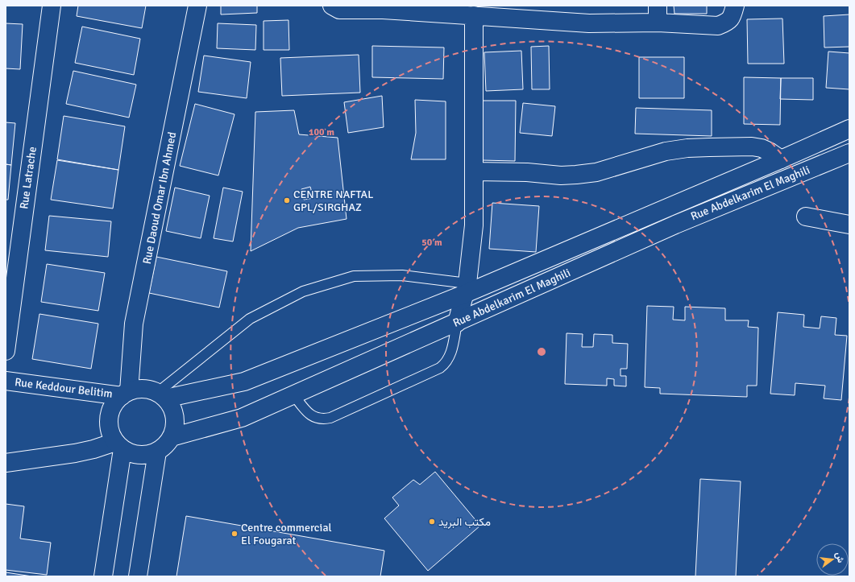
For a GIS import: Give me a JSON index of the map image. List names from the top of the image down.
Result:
{
  "streets": {
    "street": [
      "Rue Latrache",
      "Rue Abdelkarim El Maghili",
      "Rue Daoud Omar Ibn Ahmed",
      "Rue Keddour Belitim"
    ]
  },
  "crossings": [
    ["Rue Abdelkarim El Maghili", "Rue Daoud Omar Ibn Ahmed"],
    ["Rue Abdelkarim El Maghili", "Rue Keddour Belitim"],
    ["Rue Daoud Omar Ibn Ahmed", "Rue Keddour Belitim"]
  ],
  "places": ["CENTRE NAFTAL GPL/SIRGHAZ", "مكتب البريد", "Centre commercial El Fougarat"],
  "north": "right",
  "rings": ["100 m", "50 m"]
}
